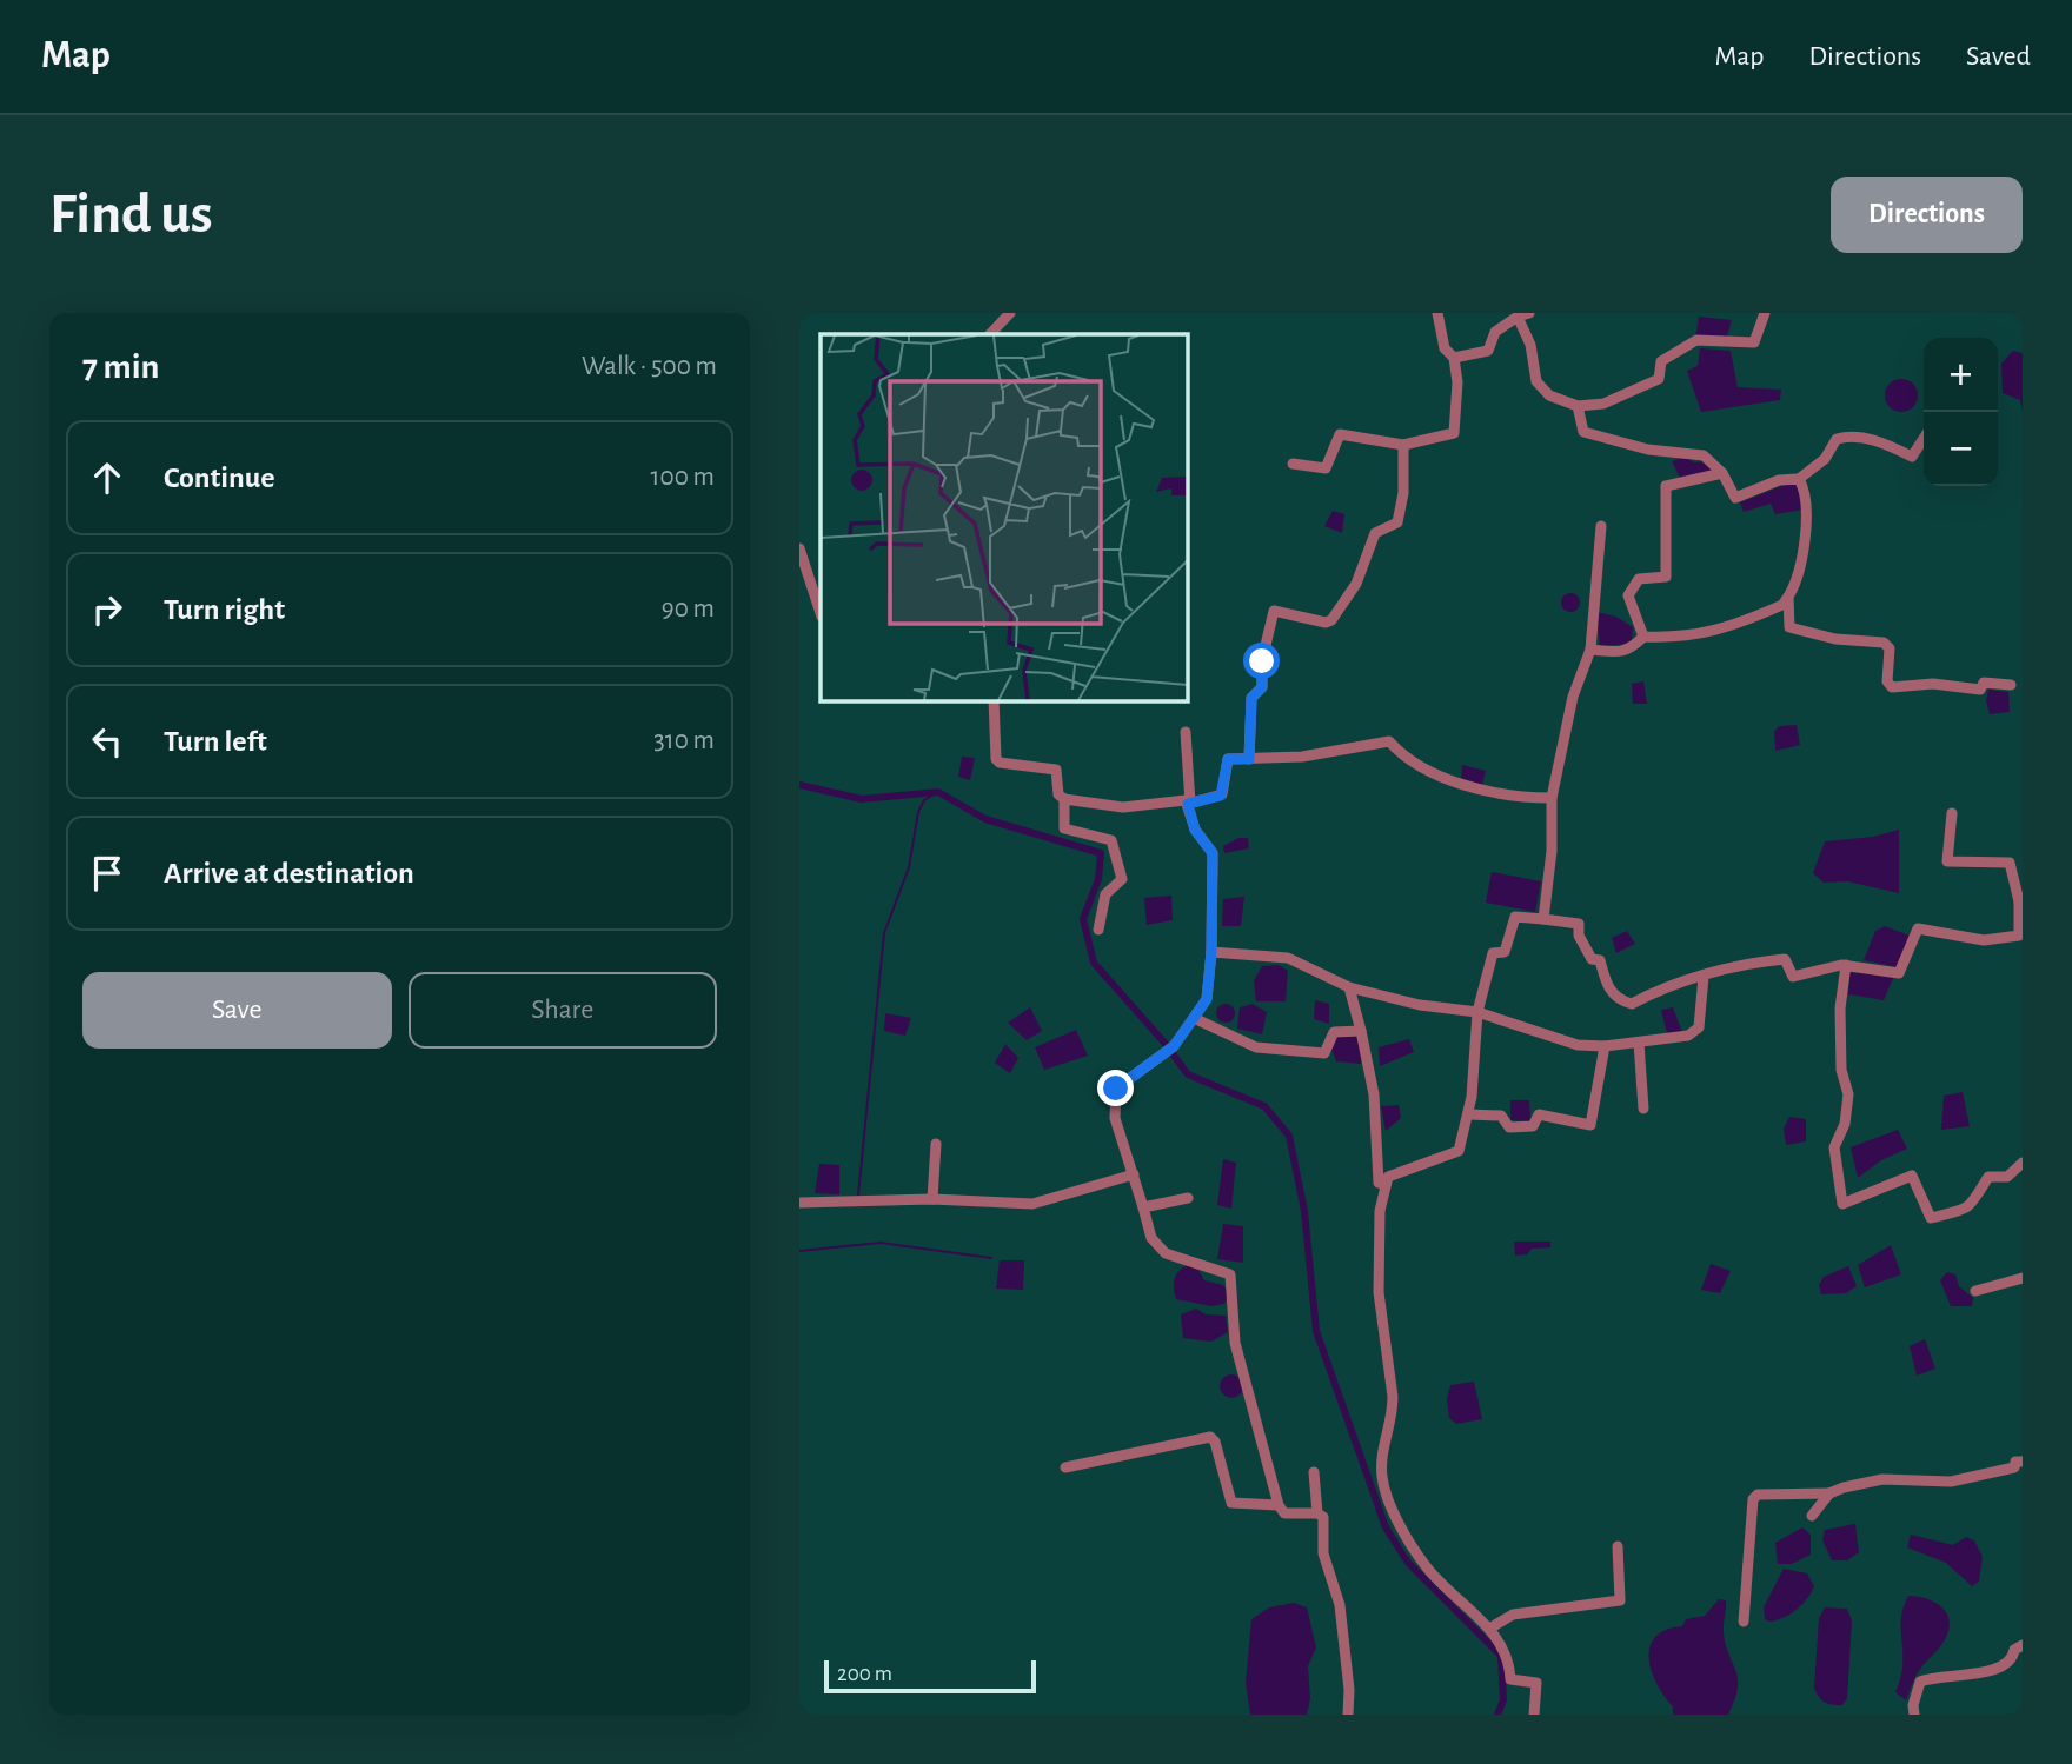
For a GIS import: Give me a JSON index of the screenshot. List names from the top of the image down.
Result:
{
  "scale_bar": "200 m",
  "page": {
    "header": "Map",
    "nav": ["Map", "Directions", "Saved"],
    "buttons": [
      "Directions",
      ["Save", "Share"]
    ],
    "title": "Find us",
    "heading": ["7 min", "Walk · 500 m"],
    "map_buttons": ["+", "−"],
    "list": [
      ["Continue", "100 m"],
      ["Turn right", "90 m"],
      ["Turn left", "310 m"],
      "Arrive at destination"
    ],
    "scale": "200 m"
  }
}
